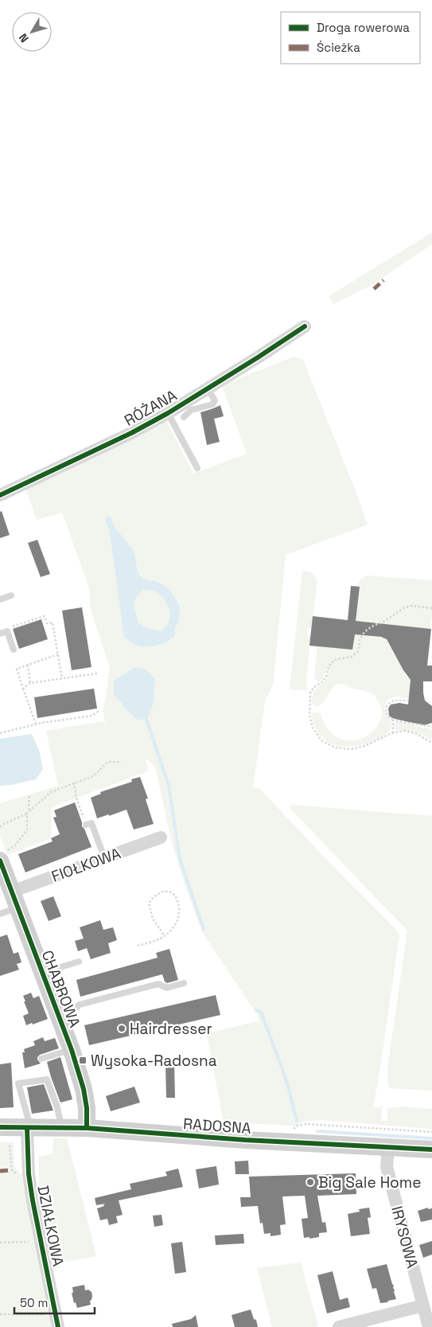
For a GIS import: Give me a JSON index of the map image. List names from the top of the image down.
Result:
{
  "streets": {
    "street": [
      "RÓŻANA",
      "FIOŁKOWA",
      "CHABROWA",
      "RADOSNA",
      "DZIAŁKOWA",
      "IRYSOWA"
    ]
  },
  "crossings": [
    ["FIOŁKOWA", "CHABROWA"],
    ["CHABROWA", "RADOSNA"],
    ["RADOSNA", "DZIAŁKOWA"],
    ["RADOSNA", "IRYSOWA"]
  ],
  "places": {
    "other": ["Hairdresser", "Big Sale Home"],
    "transit": ["Wysoka-Radosna"]
  },
  "legend": ["Droga rowerowa", "Ścieżka"],
  "scale_bar": "50 m",
  "north": "bottom left"
}
